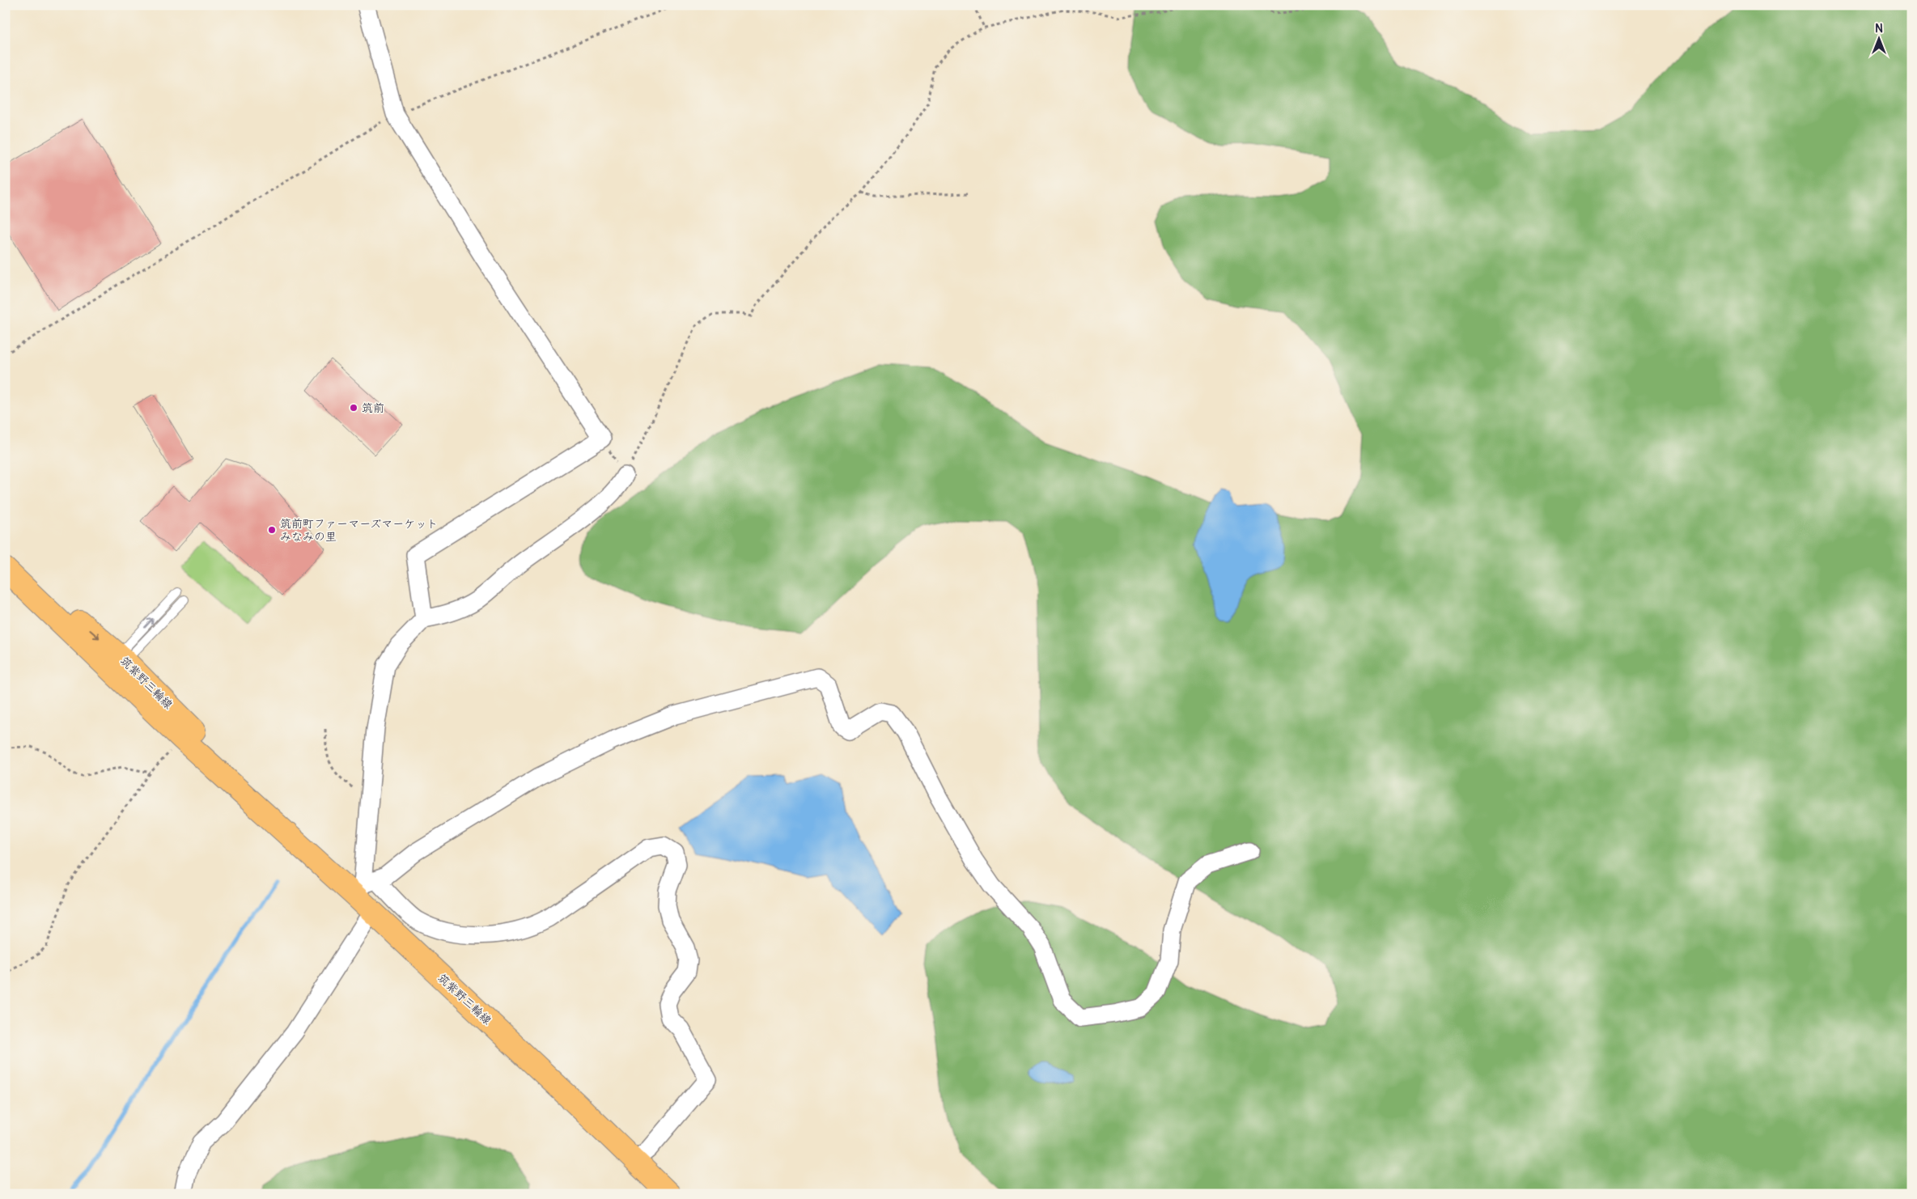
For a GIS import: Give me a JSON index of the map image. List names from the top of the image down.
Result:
{
  "streets": {
    "main road": ["筑紫野三輪線"]
  },
  "places": ["筑前", "筑前町ファーマーズマーケット みなみの里"],
  "north": "top"
}
